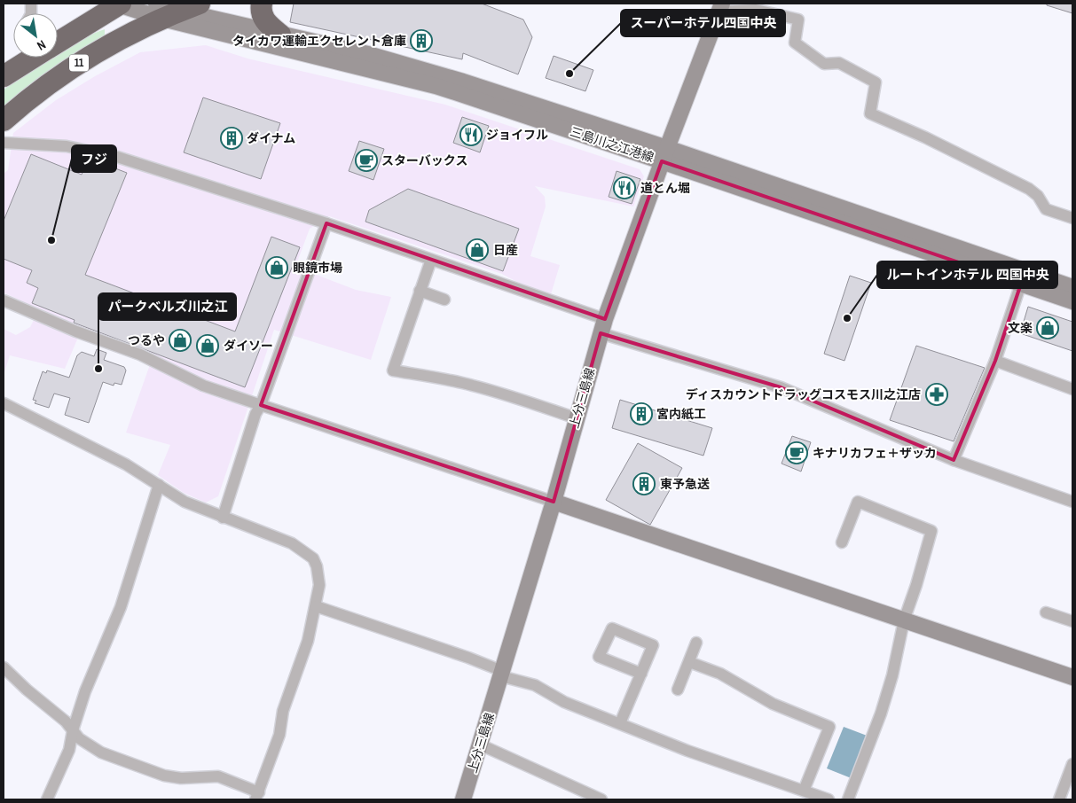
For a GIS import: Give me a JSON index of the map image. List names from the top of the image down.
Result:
{
  "streets": {
    "highway": ["11"],
    "main road": ["三島川之江港線", "上分三島線"]
  },
  "crossings": [
    ["11", "三島川之江港線"],
    ["三島川之江港線", "上分三島線"]
  ],
  "places": {
    "building": [
      "タイカワ運輸エクセレント倉庫",
      "ダイナム",
      "宮内紙工",
      "東予急送"
    ],
    "other": [
      "スーパーホテル四国中央",
      "フジ",
      "ルートインホテル 四国中央",
      "パークベルズ川之江"
    ],
    "restaurant": ["ジョイフル", "道とん堀"],
    "cafe": ["スターバックス", "キナリカフェ＋ザッカ"],
    "shop": [
      "日産",
      "眼鏡市場",
      "文楽",
      "つるや",
      "ダイソー"
    ],
    "pharmacy": ["ディスカウントドラッグコスモス川之江店"]
  },
  "north": "bottom right"
}
